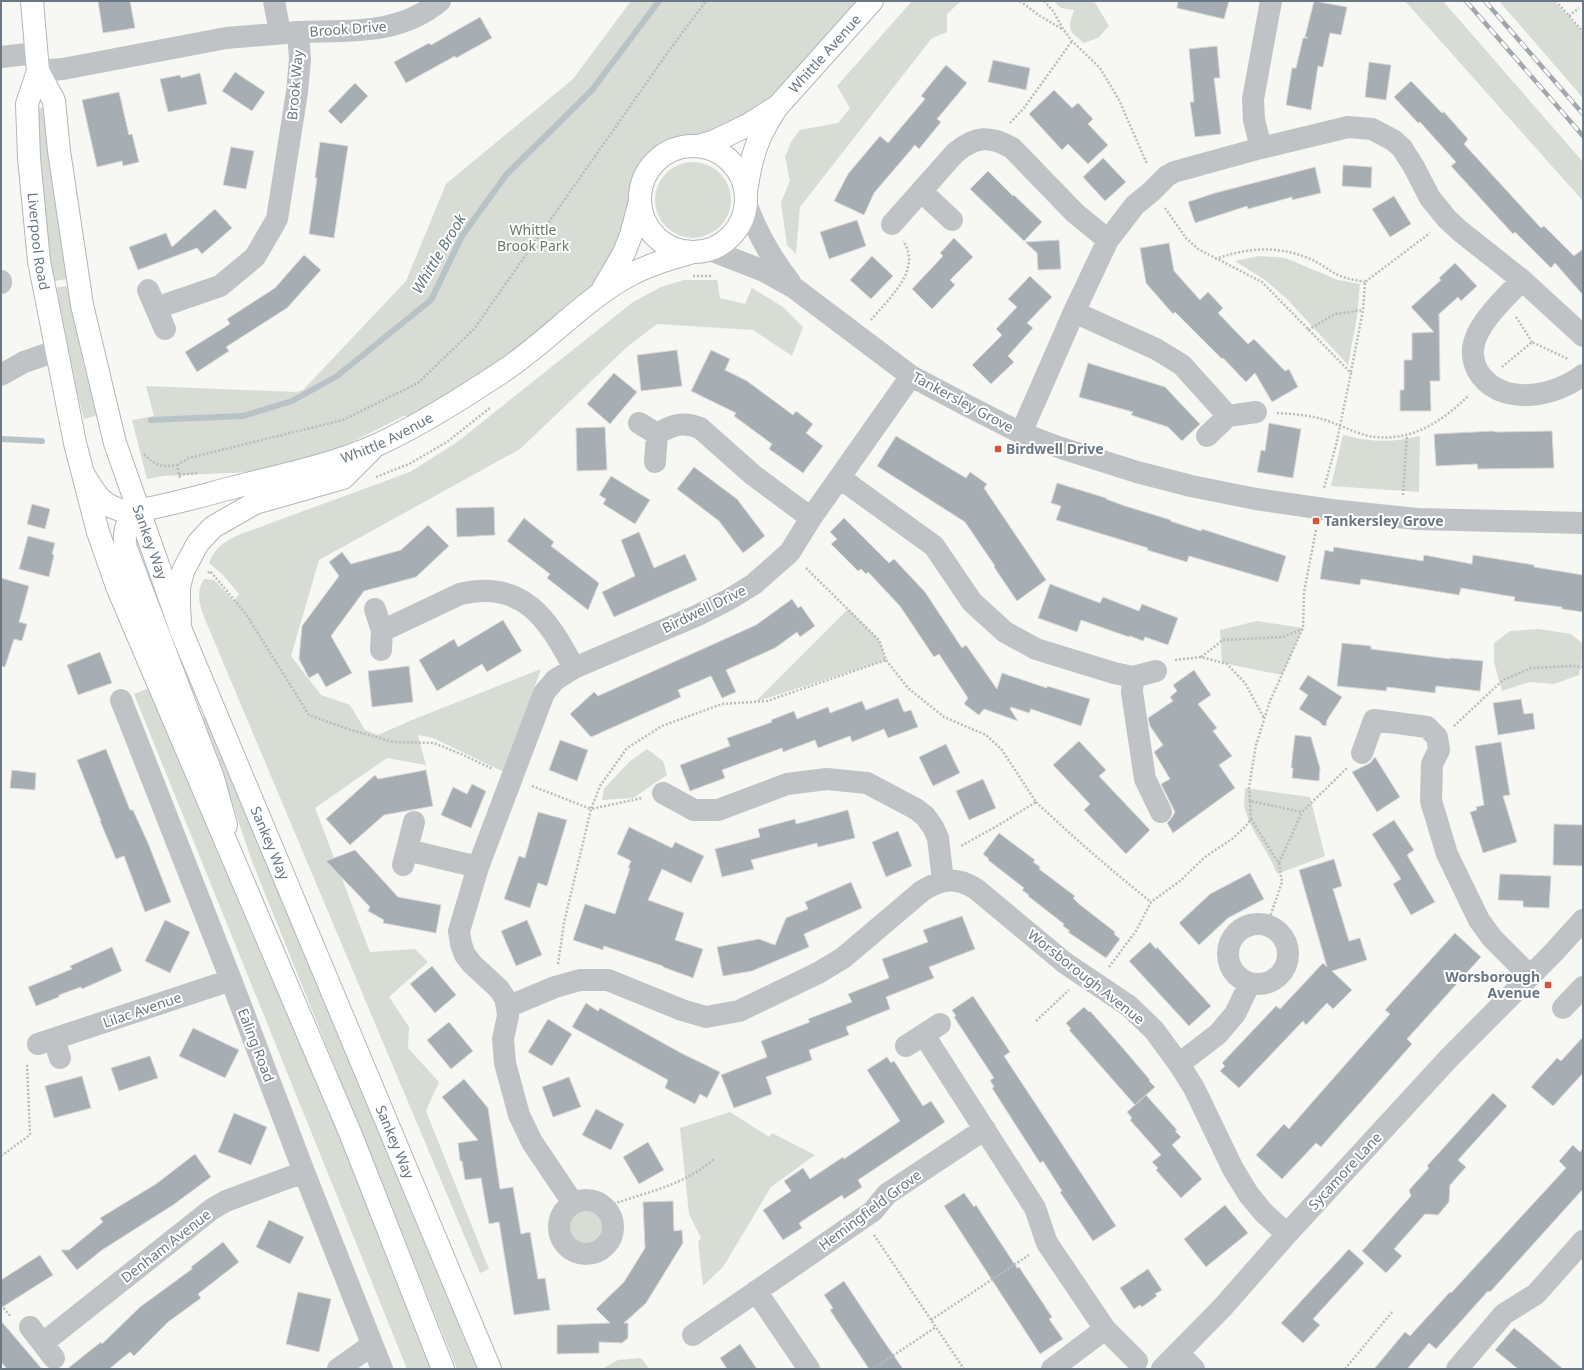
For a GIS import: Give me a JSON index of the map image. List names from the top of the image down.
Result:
{
  "streets": {
    "main road": ["Whittle Avenue", "Liverpool Road", "Sankey Way"],
    "street": [
      "Brook Drive",
      "Brook Way",
      "Tankersley Grove",
      "Birdwell Drive",
      "Worsborough Avenue",
      "Lilac Avenue",
      "Ealing Road",
      "Sycamore Lane",
      "Hemingfield Grove",
      "Denham Avenue"
    ]
  },
  "crossings": [
    ["Brook Drive", "Brook Way"],
    ["Whittle Avenue", "Tankersley Grove"],
    ["Whittle Avenue", "Sankey Way"],
    ["Brook Way", "Liverpool Road"],
    ["Liverpool Road", "Sankey Way"],
    ["Tankersley Grove", "Birdwell Drive"],
    ["Birdwell Drive", "Worsborough Avenue"],
    ["Worsborough Avenue", "Sycamore Lane"],
    ["Lilac Avenue", "Ealing Road"],
    ["Ealing Road", "Denham Avenue"]
  ],
  "water": ["Whittle Brook"],
  "parks": ["Whittle Brook Park"],
  "places": {
    "transit": ["Birdwell Drive", "Tankersley Grove", "Worsborough Avenue"]
  }
}
